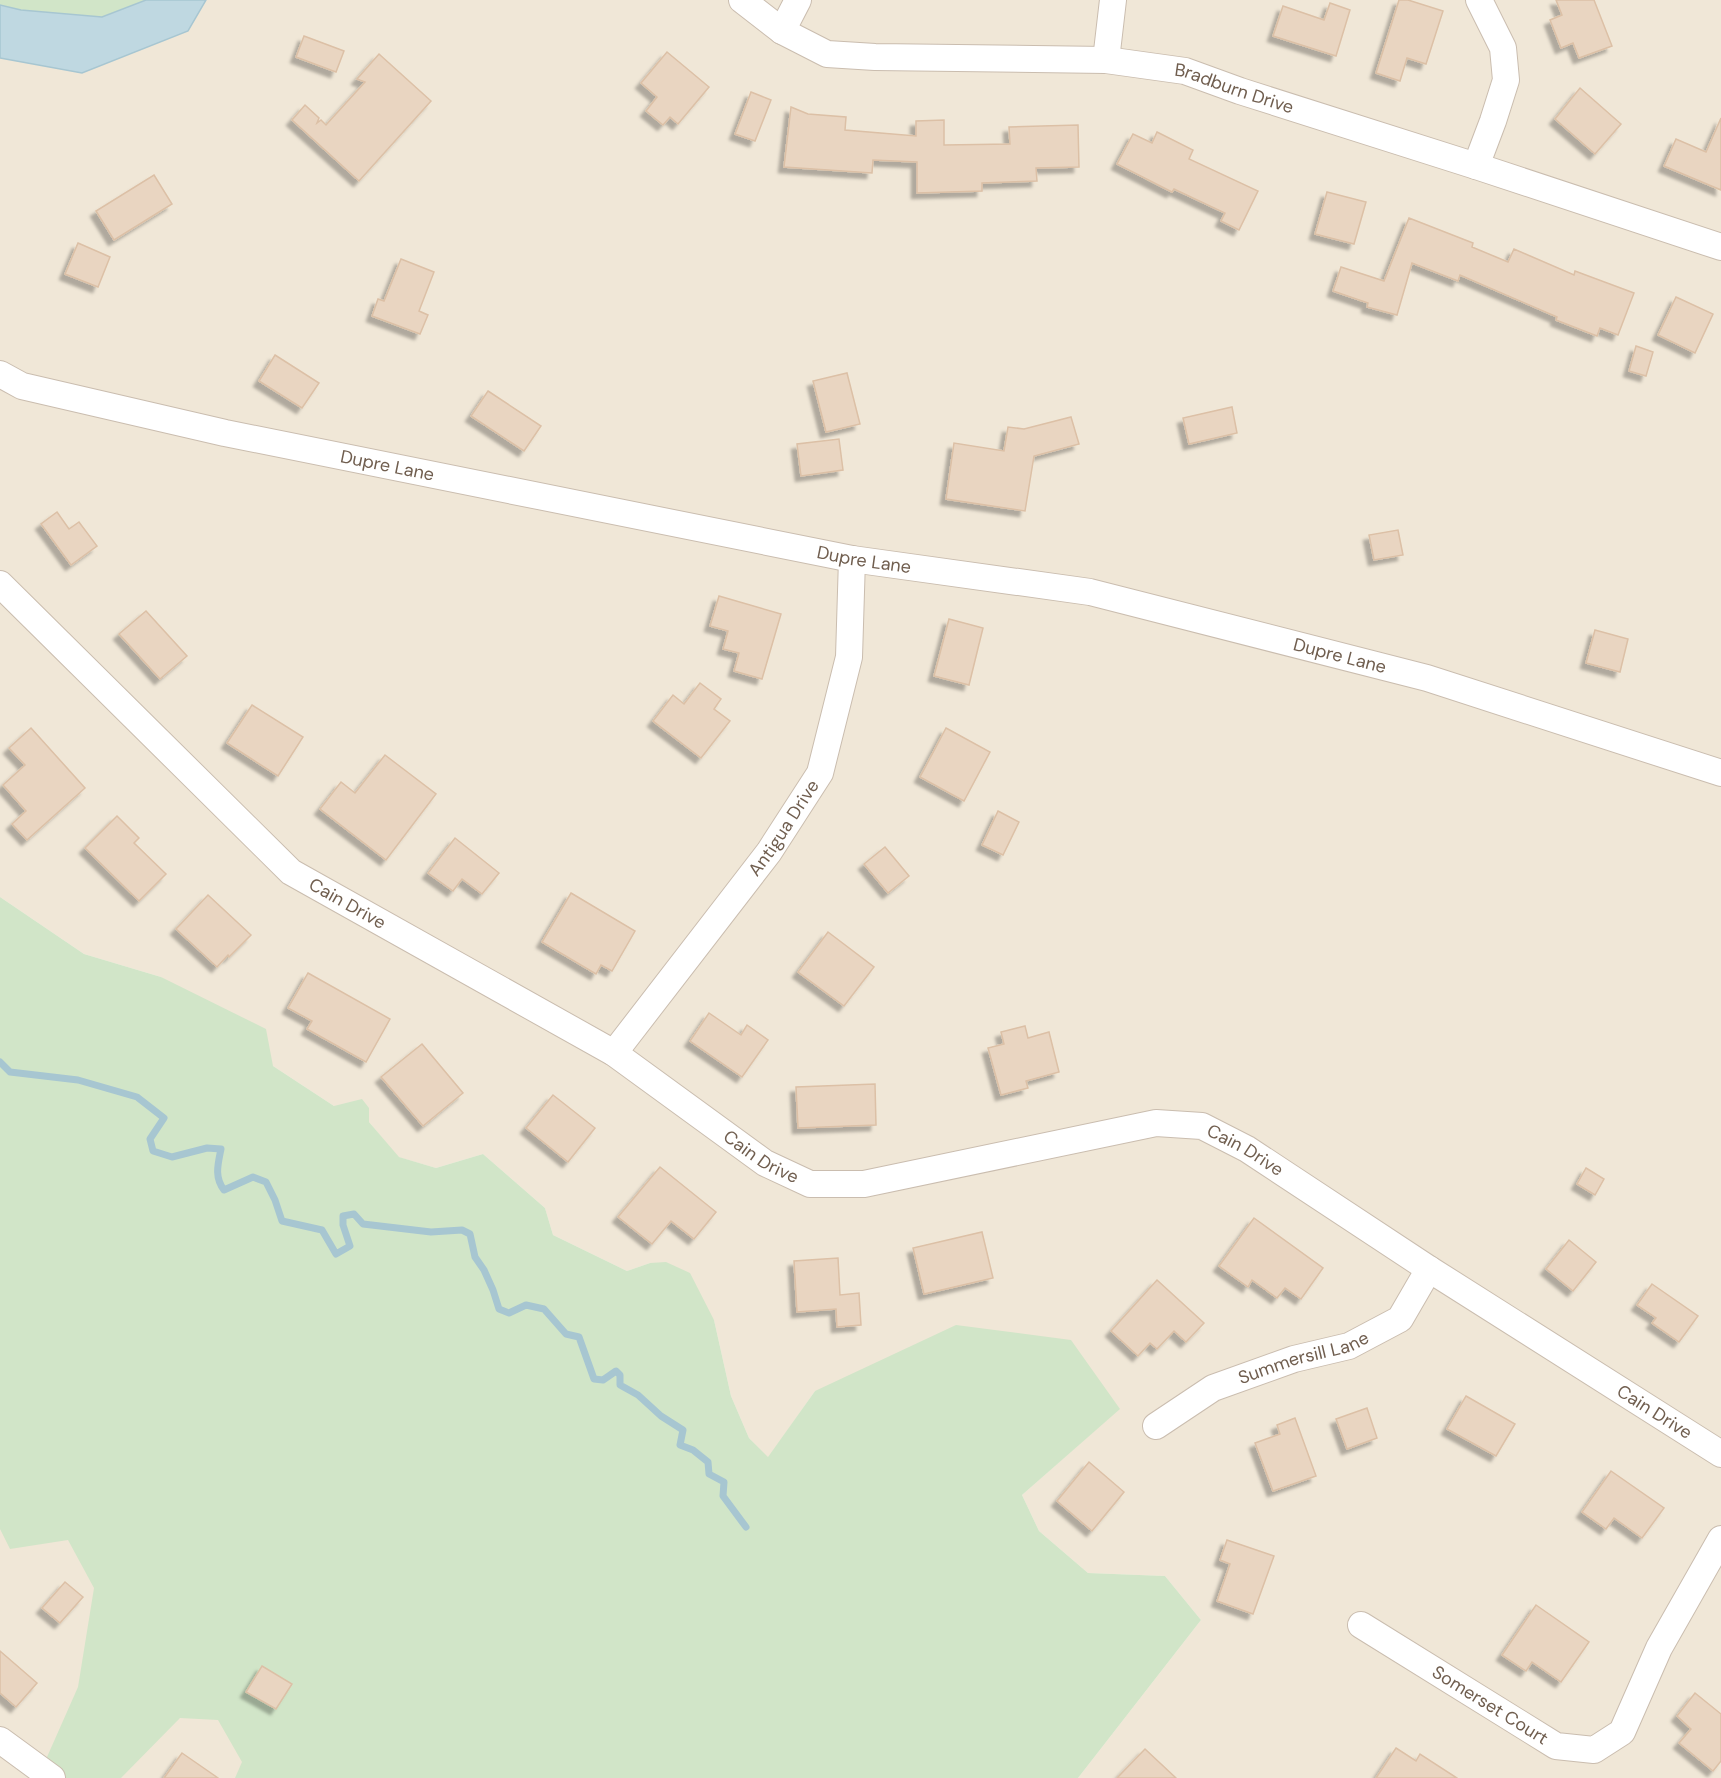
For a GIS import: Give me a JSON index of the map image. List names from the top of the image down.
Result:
{
  "streets": {
    "street": [
      "Bradburn Drive",
      "Dupre Lane",
      "Antigua Drive",
      "Cain Drive",
      "Summersill Lane",
      "Somerset Court"
    ]
  },
  "crossings": [
    ["Dupre Lane", "Antigua Drive"],
    ["Antigua Drive", "Cain Drive"],
    ["Cain Drive", "Summersill Lane"]
  ]
}
